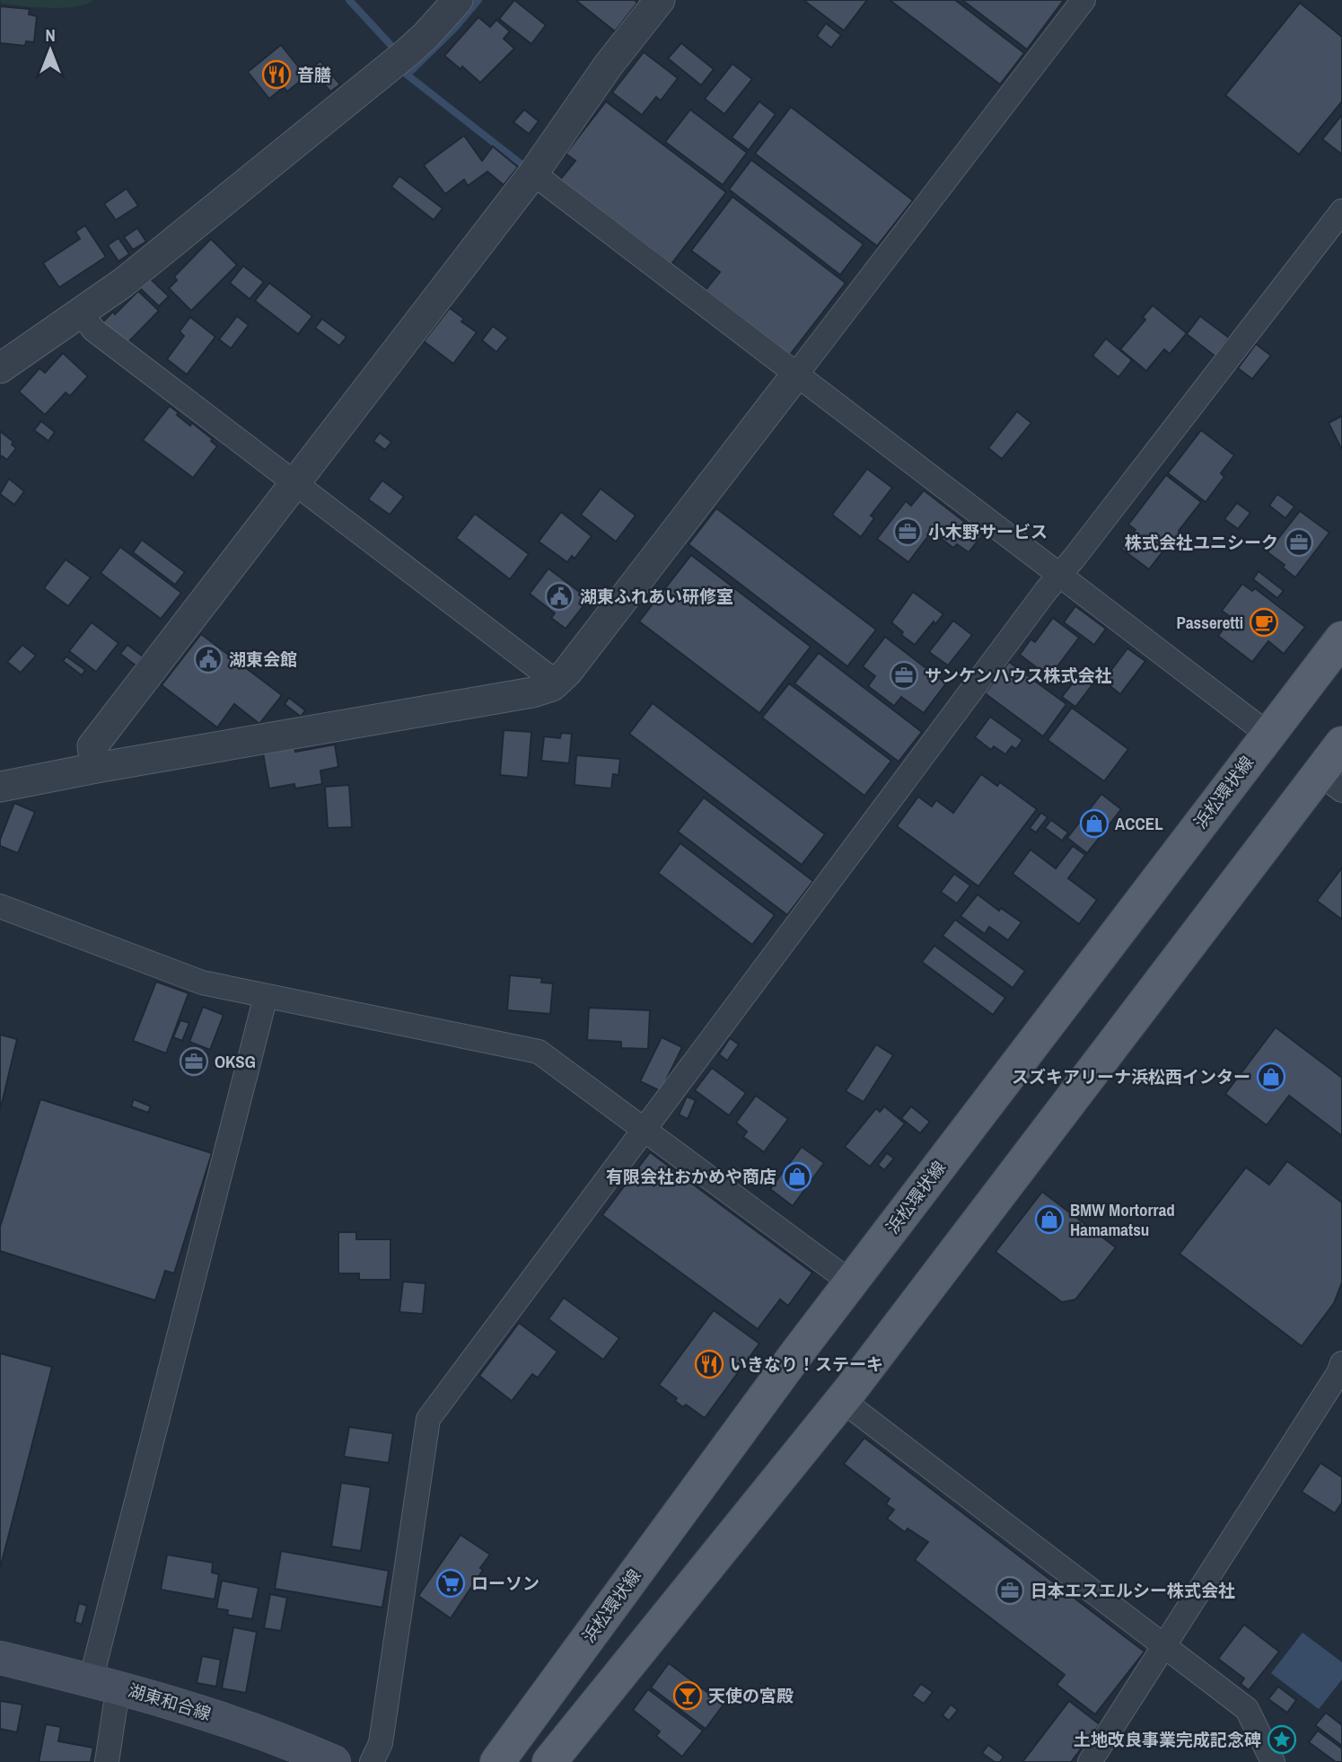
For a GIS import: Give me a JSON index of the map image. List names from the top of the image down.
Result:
{
  "streets": {
    "main road": ["浜松環状線", "湖東和合線"]
  },
  "places": {
    "restaurant": ["音膳", "いきなり！ステーキ"],
    "office": [
      "小木野サービス",
      "株式会社ユニシーク",
      "サンケンハウス株式会社",
      "OKSG",
      "日本エスエルシー株式会社"
    ],
    "public building": ["湖東ふれあい研修室", "湖東会館"],
    "cafe": ["Passeretti"],
    "shop": [
      "ACCEL",
      "スズキアリーナ浜松西インター",
      "有限会社おかめや商店",
      "BMW Mortorrad Hamamatsu"
    ],
    "supermarket": ["ローソン"],
    "bar": ["天使の宮殿"],
    "place": ["土地改良事業完成記念碑"]
  },
  "north": "top"
}
